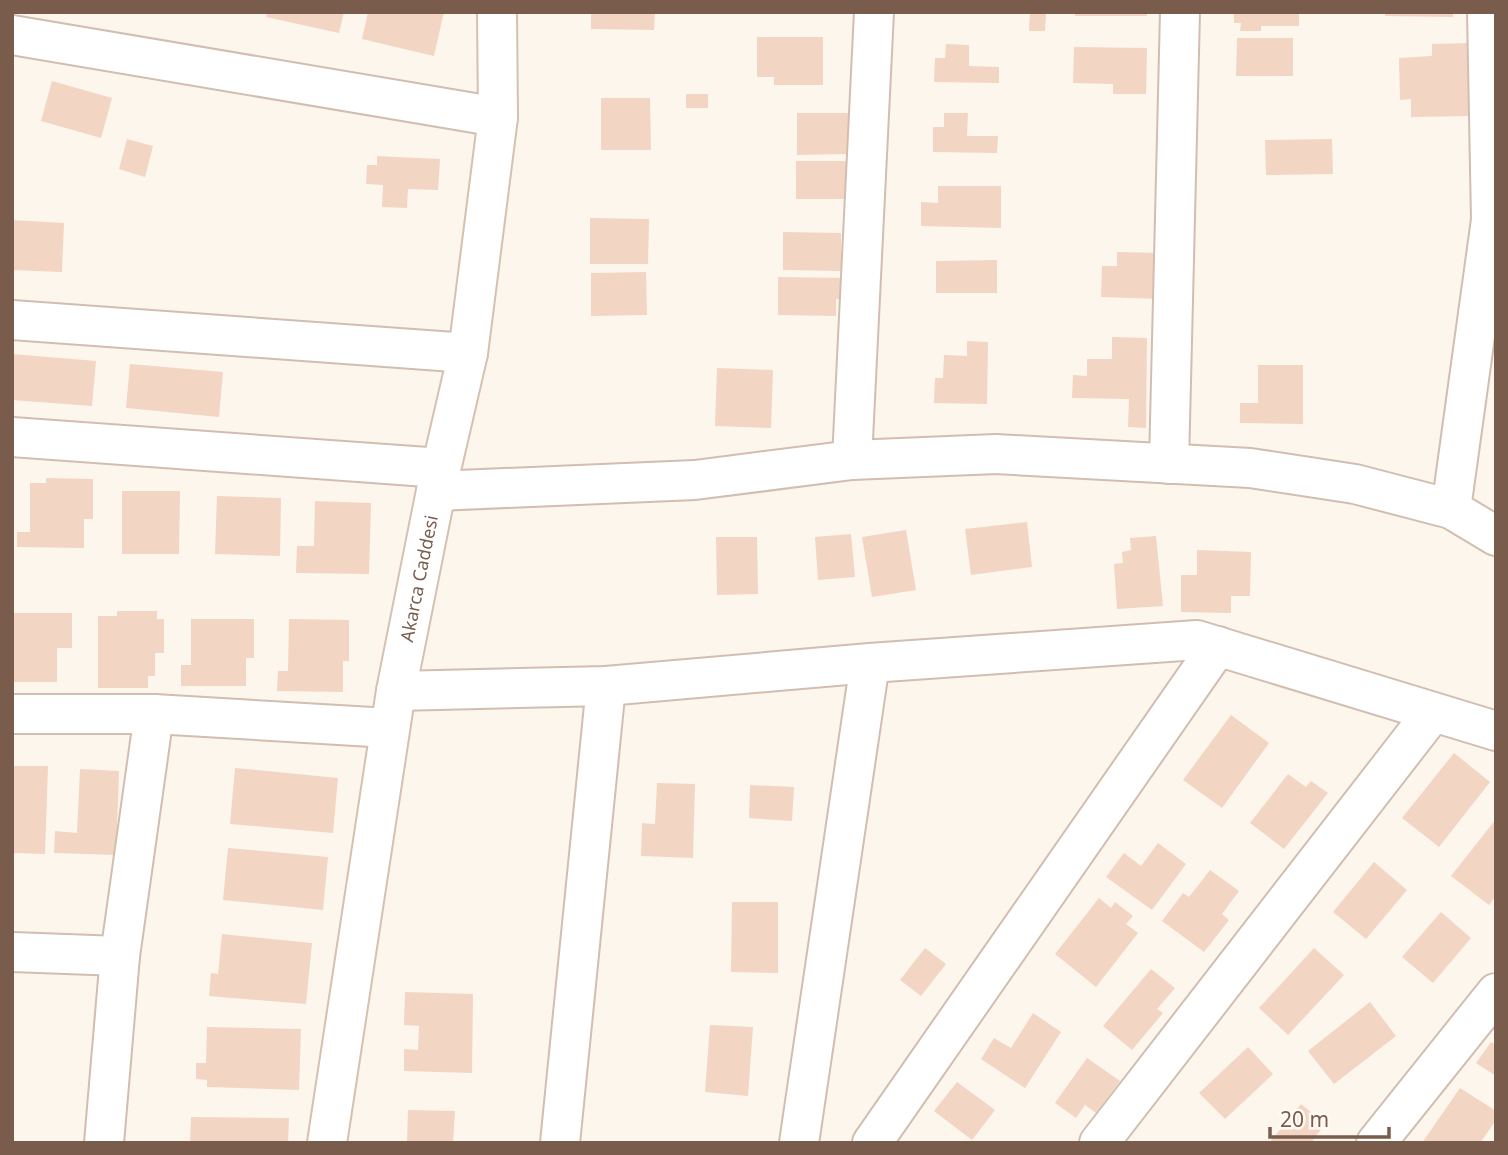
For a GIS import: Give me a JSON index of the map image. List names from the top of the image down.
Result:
{
  "streets": {
    "street": ["Akarca Caddesi"]
  },
  "scale_bar": "20 m"
}
